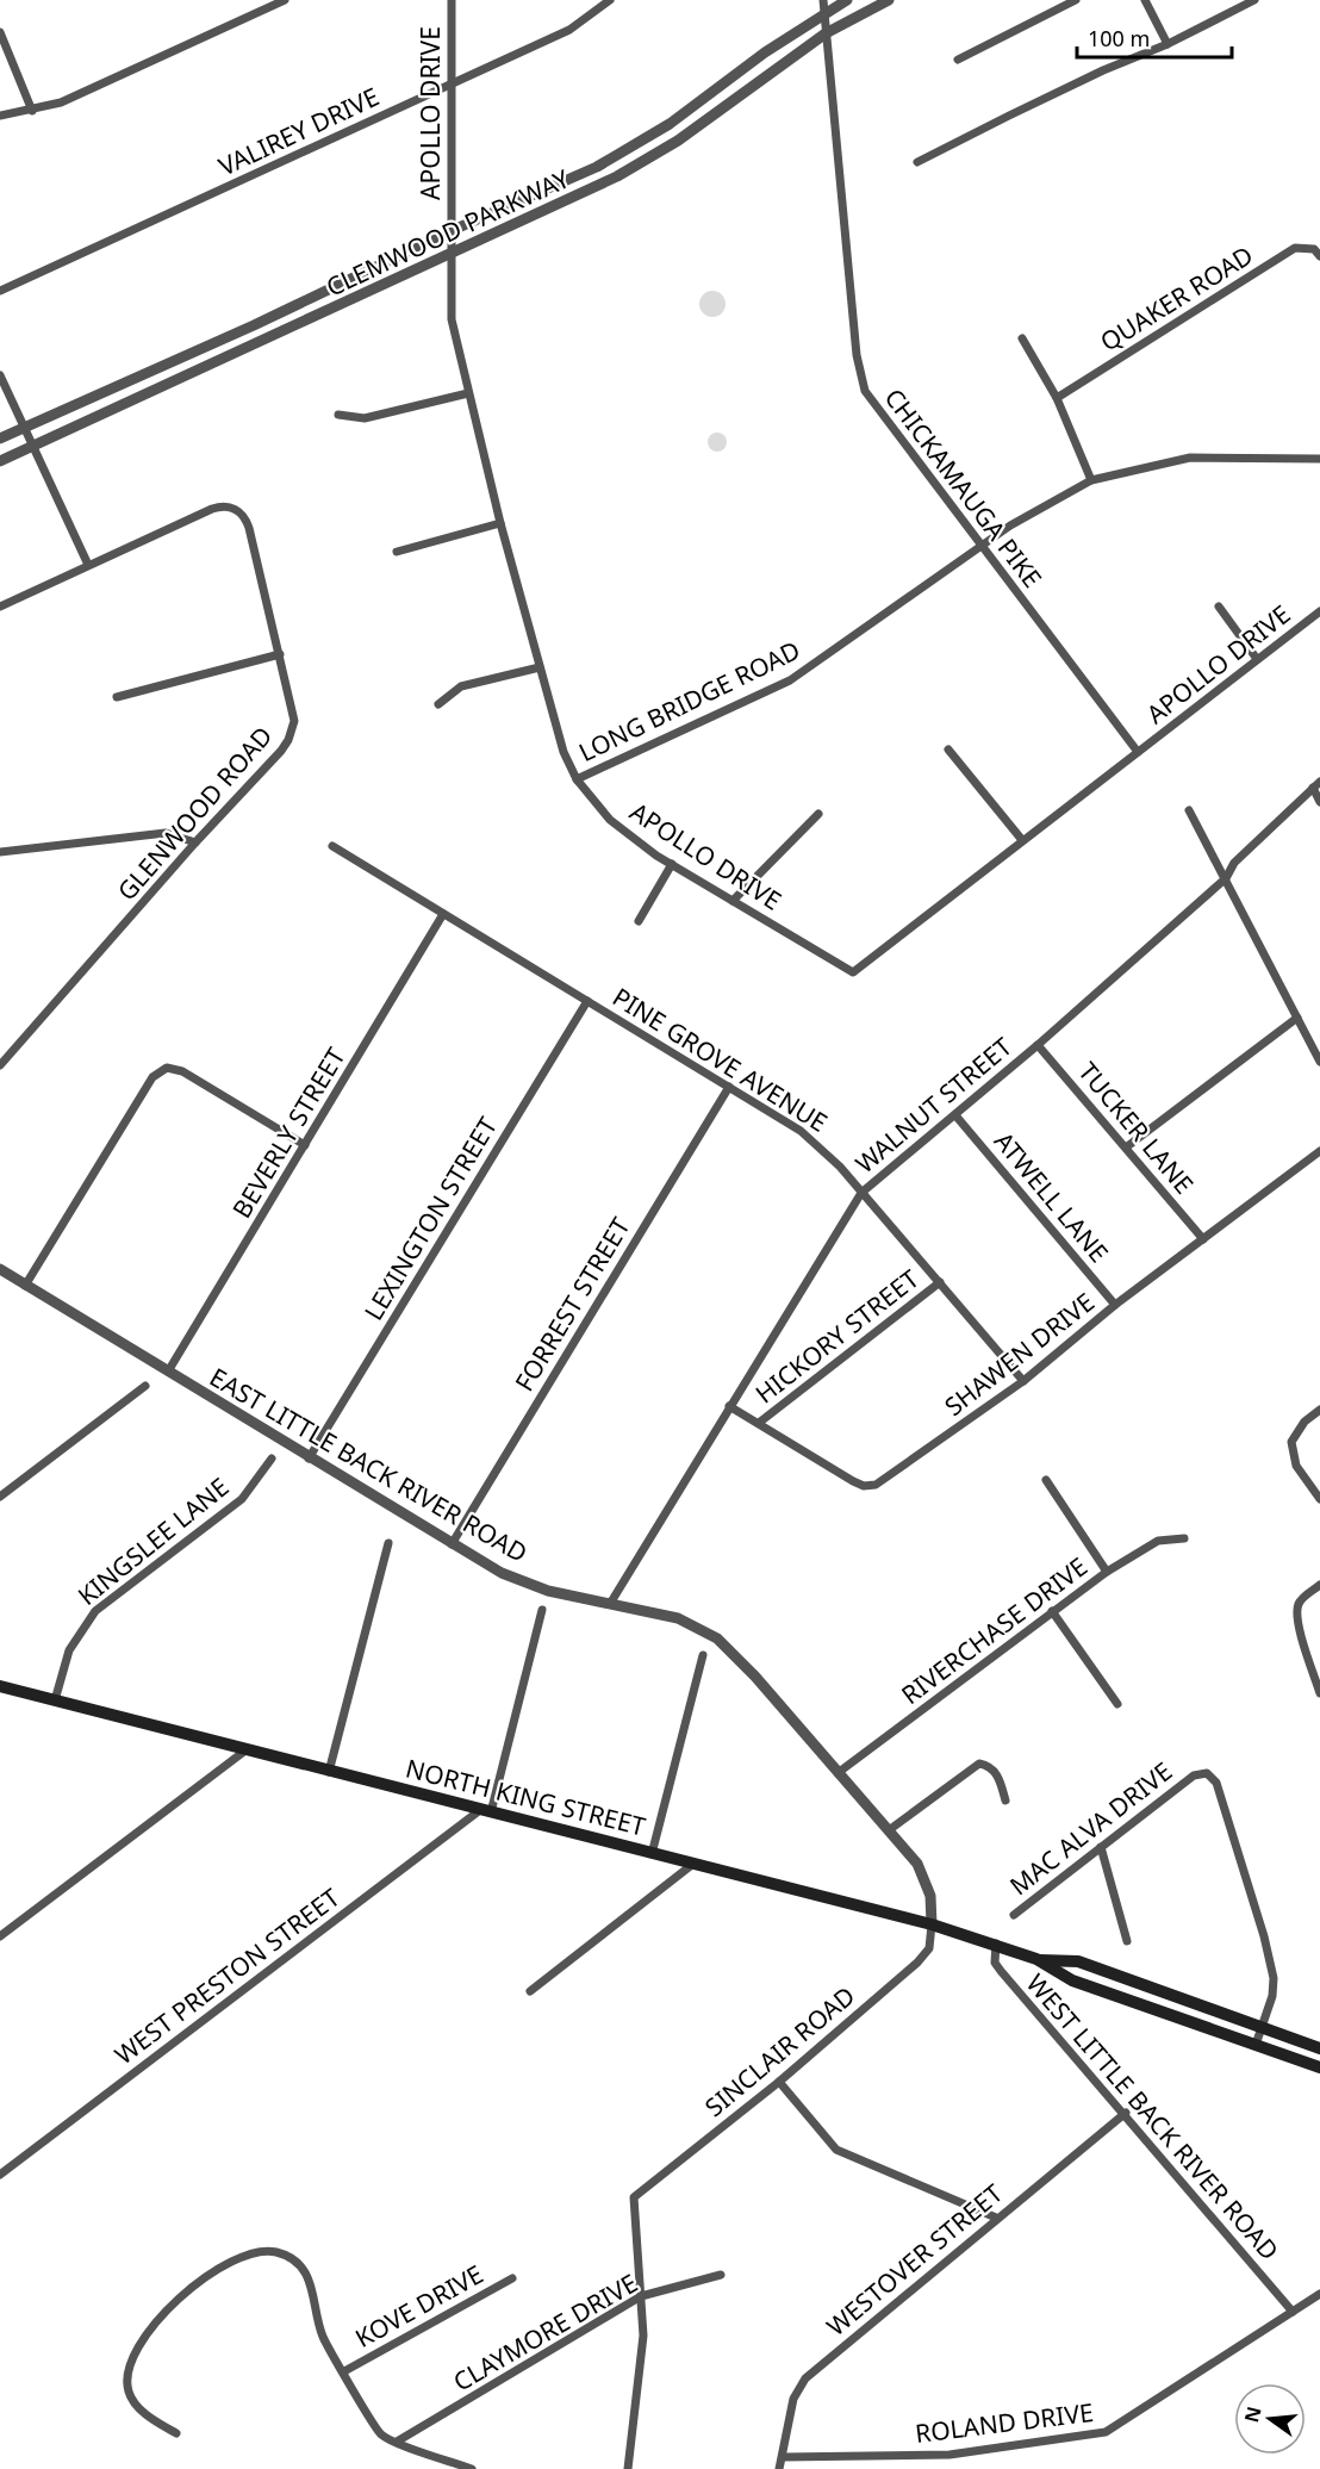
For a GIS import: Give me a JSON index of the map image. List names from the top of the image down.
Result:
{
  "streets": {
    "main road": ["NORTH KING STREET"],
    "street": [
      "APOLLO DRIVE",
      "VALIREY DRIVE",
      "CLEMWOOD PARKWAY",
      "QUAKER ROAD",
      "CHICKAMAUGA PIKE",
      "LONG BRIDGE ROAD",
      "GLENWOOD ROAD",
      "PINE GROVE AVENUE",
      "WALNUT STREET",
      "TUCKER LANE",
      "BEVERLY STREET",
      "ATWELL LANE",
      "LEXINGTON STREET",
      "FORREST STREET",
      "HICKORY STREET",
      "SHAWEN DRIVE",
      "EAST LITTLE BACK RIVER ROAD",
      "KINGSLEE LANE",
      "RIVERCHASE DRIVE",
      "MAC ALVA DRIVE",
      "WEST PRESTON STREET",
      "SINCLAIR ROAD",
      "WEST LITTLE BACK RIVER ROAD",
      "WESTOVER STREET",
      "KOVE DRIVE",
      "CLAYMORE DRIVE",
      "ROLAND DRIVE"
    ]
  },
  "crossings": [
    ["APOLLO DRIVE", "VALIREY DRIVE"],
    ["APOLLO DRIVE", "CLEMWOOD PARKWAY"],
    ["APOLLO DRIVE", "CHICKAMAUGA PIKE"],
    ["APOLLO DRIVE", "LONG BRIDGE ROAD"],
    ["CLEMWOOD PARKWAY", "CHICKAMAUGA PIKE"],
    ["CHICKAMAUGA PIKE", "LONG BRIDGE ROAD"],
    ["PINE GROVE AVENUE", "WALNUT STREET"],
    ["PINE GROVE AVENUE", "BEVERLY STREET"],
    ["PINE GROVE AVENUE", "LEXINGTON STREET"],
    ["PINE GROVE AVENUE", "FORREST STREET"],
    ["PINE GROVE AVENUE", "HICKORY STREET"],
    ["PINE GROVE AVENUE", "SHAWEN DRIVE"],
    ["WALNUT STREET", "TUCKER LANE"],
    ["WALNUT STREET", "ATWELL LANE"],
    ["WALNUT STREET", "SHAWEN DRIVE"],
    ["WALNUT STREET", "EAST LITTLE BACK RIVER ROAD"],
    ["TUCKER LANE", "SHAWEN DRIVE"],
    ["BEVERLY STREET", "EAST LITTLE BACK RIVER ROAD"],
    ["ATWELL LANE", "SHAWEN DRIVE"],
    ["LEXINGTON STREET", "EAST LITTLE BACK RIVER ROAD"],
    ["FORREST STREET", "EAST LITTLE BACK RIVER ROAD"],
    ["HICKORY STREET", "SHAWEN DRIVE"],
    ["EAST LITTLE BACK RIVER ROAD", "RIVERCHASE DRIVE"],
    ["EAST LITTLE BACK RIVER ROAD", "NORTH KING STREET"],
    ["EAST LITTLE BACK RIVER ROAD", "SINCLAIR ROAD"],
    ["KINGSLEE LANE", "NORTH KING STREET"],
    ["NORTH KING STREET", "MAC ALVA DRIVE"],
    ["NORTH KING STREET", "WEST PRESTON STREET"],
    ["NORTH KING STREET", "SINCLAIR ROAD"],
    ["NORTH KING STREET", "WEST LITTLE BACK RIVER ROAD"],
    ["SINCLAIR ROAD", "CLAYMORE DRIVE"],
    ["WEST LITTLE BACK RIVER ROAD", "WESTOVER STREET"],
    ["WEST LITTLE BACK RIVER ROAD", "ROLAND DRIVE"],
    ["WESTOVER STREET", "ROLAND DRIVE"],
    ["KOVE DRIVE", "CLAYMORE DRIVE"]
  ],
  "scale_bar": "100 m",
  "north": "left"
}
